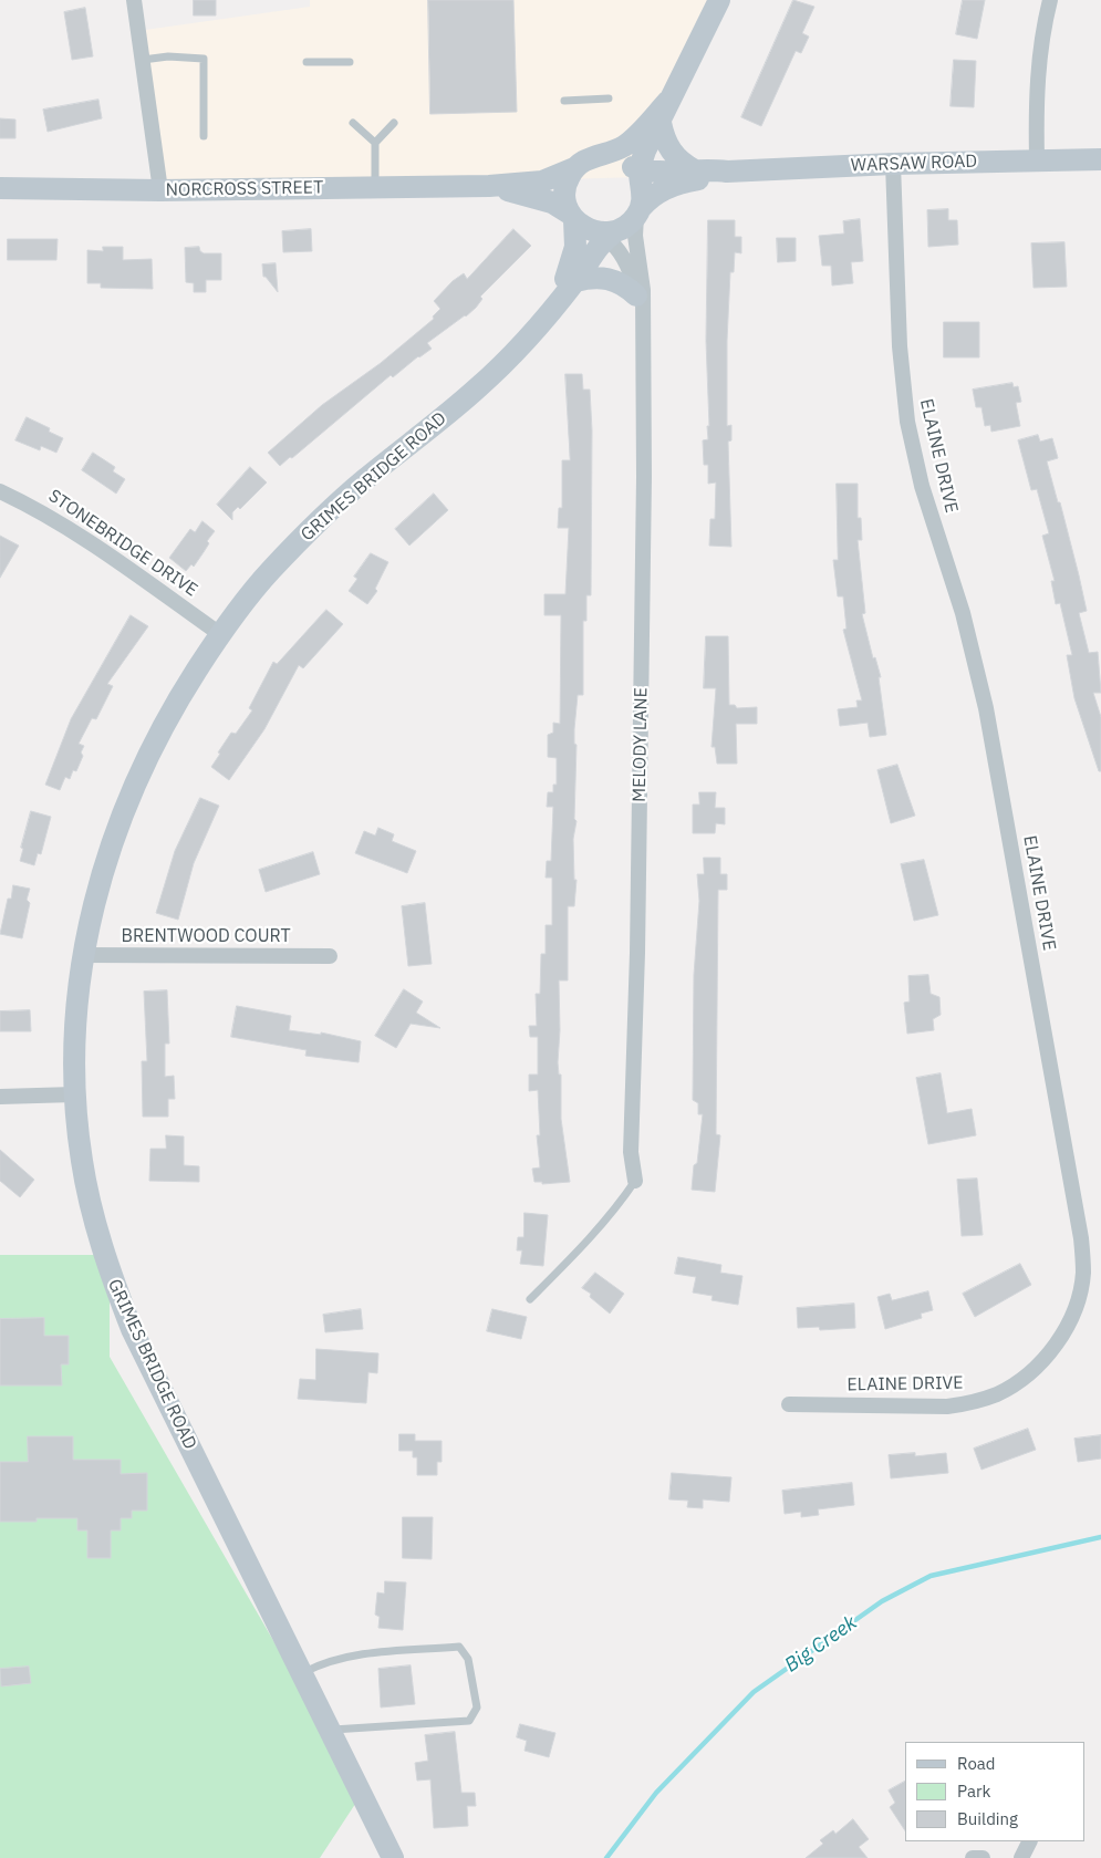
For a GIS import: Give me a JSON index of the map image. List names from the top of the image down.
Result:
{
  "streets": {
    "street": [
      "WARSAW ROAD",
      "NORCROSS STREET",
      "ELAINE DRIVE",
      "GRIMES BRIDGE ROAD",
      "STONEBRIDGE DRIVE",
      "MELODY LANE",
      "BRENTWOOD COURT"
    ]
  },
  "crossings": [
    ["WARSAW ROAD", "NORCROSS STREET"],
    ["WARSAW ROAD", "ELAINE DRIVE"],
    ["WARSAW ROAD", "GRIMES BRIDGE ROAD"],
    ["WARSAW ROAD", "MELODY LANE"],
    ["NORCROSS STREET", "GRIMES BRIDGE ROAD"],
    ["NORCROSS STREET", "MELODY LANE"],
    ["GRIMES BRIDGE ROAD", "STONEBRIDGE DRIVE"],
    ["GRIMES BRIDGE ROAD", "MELODY LANE"],
    ["GRIMES BRIDGE ROAD", "BRENTWOOD COURT"]
  ],
  "water": ["Big Creek"],
  "legend": ["Road", "Park", "Building"]
}
